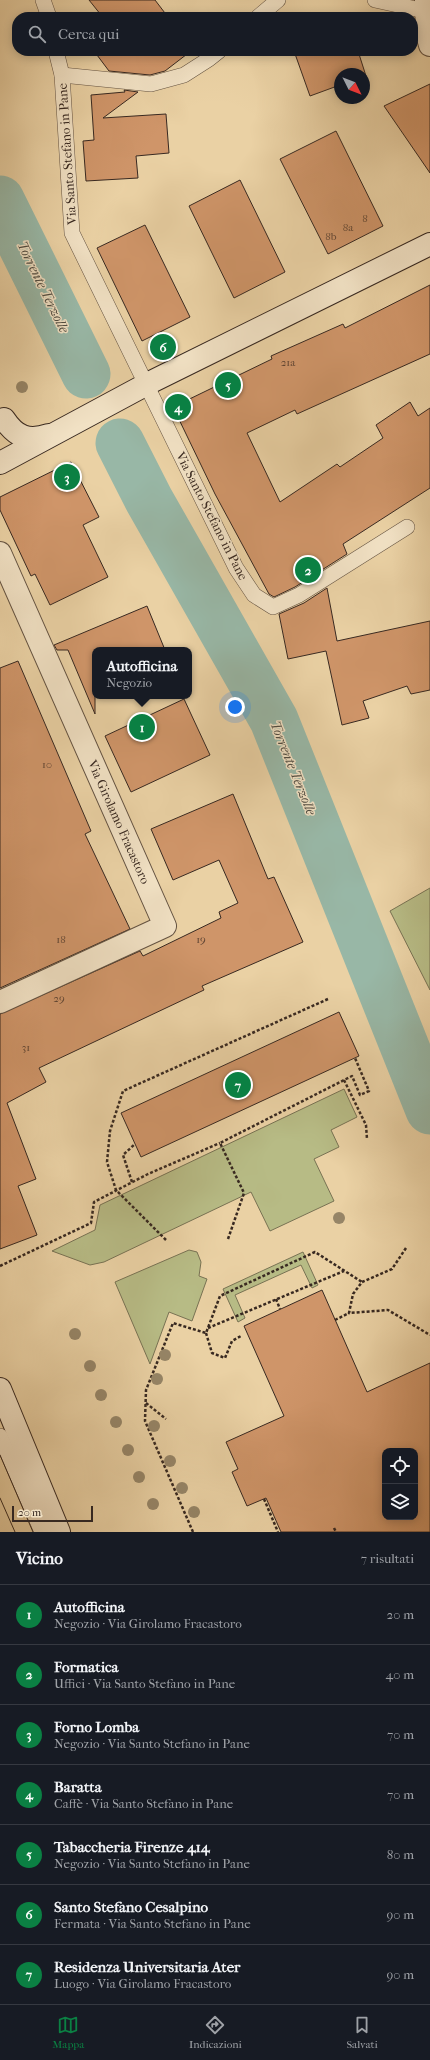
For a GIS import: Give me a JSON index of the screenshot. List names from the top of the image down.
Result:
{
  "streets": {
    "street": ["Via Girolamo Fracastoro"],
    "lane": ["Via Santo Stefano in Pane"]
  },
  "water": ["Torrente Terzolle"],
  "house_numbers": [
    "8",
    "8a",
    "8b",
    "21a",
    "10",
    "18",
    "19",
    "29",
    "31"
  ],
  "scale_bar": "20 m",
  "north": "bottom right",
  "page": {
    "search": "Cerca qui",
    "pins": [
      "6",
      "5",
      "4",
      "3",
      "2",
      "1",
      "7"
    ],
    "popup": ["Autofficina", "Negozio"],
    "scale": "20 m",
    "heading": ["Vicino", "7 risultati"],
    "list": [
      {
        "mark": "1",
        "name": "Autofficina",
        "note": "Negozio · Via Girolamo Fracastoro",
        "value": "20 m"
      },
      {
        "mark": "2",
        "name": "Formatica",
        "note": "Uffici · Via Santo Stefano in Pane",
        "value": "40 m"
      },
      {
        "mark": "3",
        "name": "Forno Lomba",
        "note": "Negozio · Via Santo Stefano in Pane",
        "value": "70 m"
      },
      {
        "mark": "4",
        "name": "Baratta",
        "note": "Caffè · Via Santo Stefano in Pane",
        "value": "70 m"
      },
      {
        "mark": "5",
        "name": "Tabaccheria Firenze 414",
        "note": "Negozio · Via Santo Stefano in Pane",
        "value": "80 m"
      },
      {
        "mark": "6",
        "name": "Santo Stefano Cesalpino",
        "note": "Fermata · Via Santo Stefano in Pane",
        "value": "90 m"
      },
      {
        "mark": "7",
        "name": "Residenza Universitaria Ater",
        "note": "Luogo · Via Girolamo Fracastoro",
        "value": "90 m"
      }
    ],
    "nav": ["Mappa", "Indicazioni", "Salvati"]
  }
}
